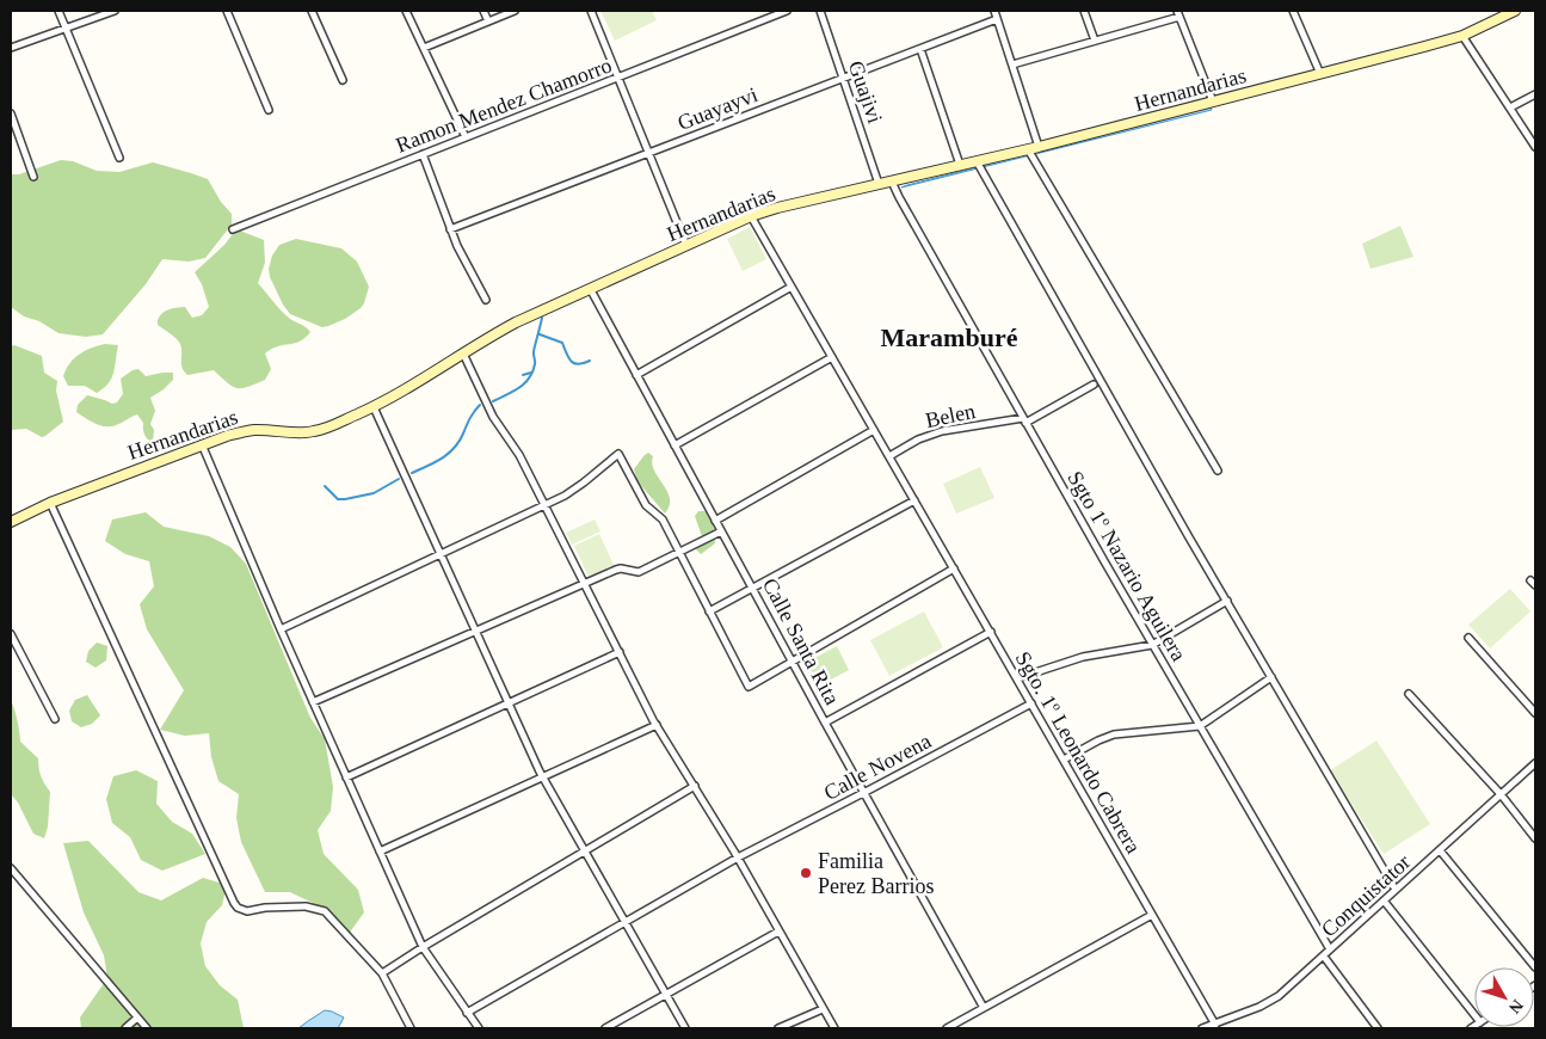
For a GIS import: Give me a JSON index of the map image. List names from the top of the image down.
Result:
{
  "streets": {
    "street": [
      "Hernandarias",
      "Guajivi",
      "Ramon Mendez Chamorro",
      "Guayayvi",
      "Belen",
      "Sgto 1º Nazario Aguilera",
      "Calle Santa Rita",
      "Sgto. 1º Leonardo Cabrera",
      "Calle Novena",
      "Conquistator"
    ]
  },
  "crossings": [
    ["Hernandarias", "Guajivi"],
    ["Hernandarias", "Sgto 1º Nazario Aguilera"],
    ["Hernandarias", "Calle Santa Rita"],
    ["Hernandarias", "Sgto. 1º Leonardo Cabrera"],
    ["Guajivi", "Guayayvi"],
    ["Belen", "Sgto 1º Nazario Aguilera"],
    ["Belen", "Sgto. 1º Leonardo Cabrera"],
    ["Sgto 1º Nazario Aguilera", "Conquistator"],
    ["Calle Santa Rita", "Calle Novena"],
    ["Sgto. 1º Leonardo Cabrera", "Calle Novena"],
    ["Sgto. 1º Leonardo Cabrera", "Conquistator"]
  ],
  "districts": ["Maramburé"],
  "places": ["Familia Perez Barrios"],
  "north": "bottom right"
}
